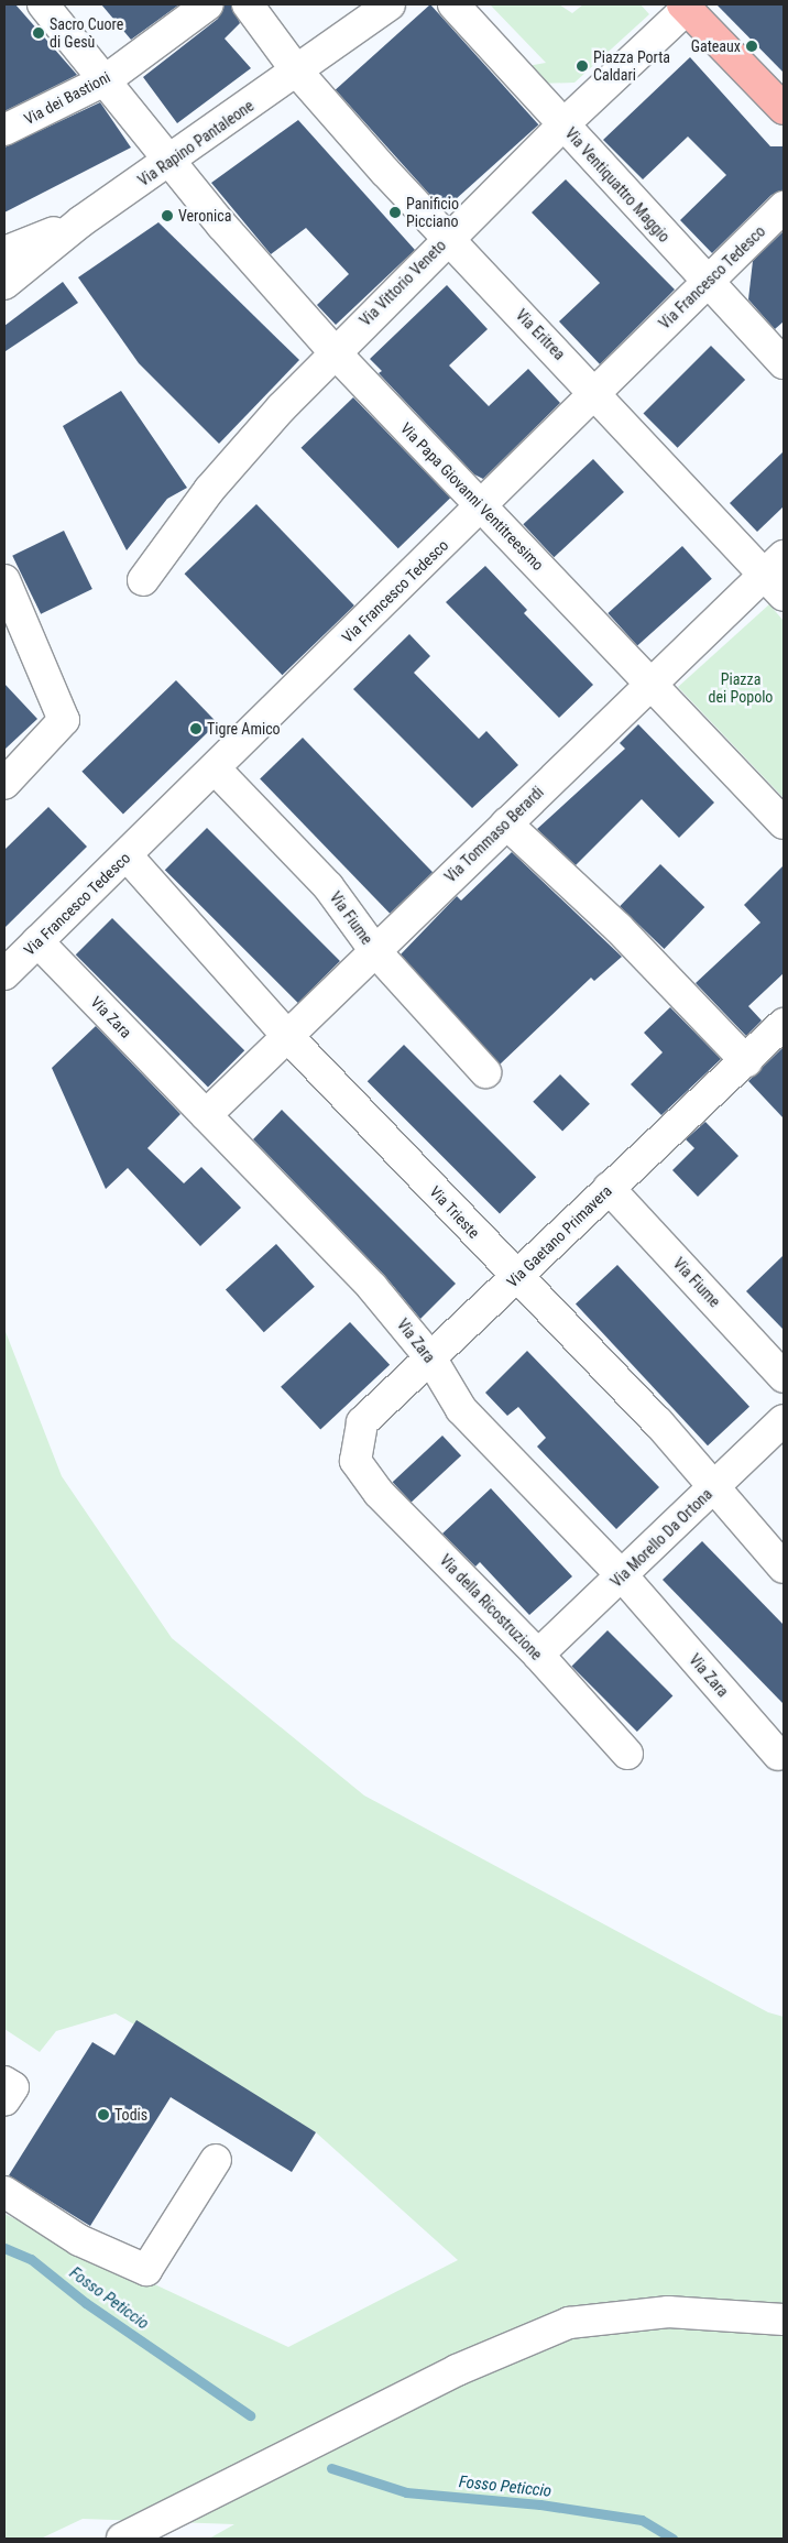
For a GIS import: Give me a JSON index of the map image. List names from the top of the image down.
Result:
{
  "streets": {
    "street": [
      "Via dei Bastioni",
      "Via Rapino Pantaleone",
      "Via Ventiquattro Maggio",
      "Via Francesco Tedesco",
      "Via Vittorio Veneto",
      "Via Eritrea",
      "Via Papa Giovanni Ventitreesimo",
      "Via Tommaso Berardi",
      "Via Fiume",
      "Via Zara",
      "Via Trieste",
      "Via Gaetano Primavera",
      "Via Morello Da Ortona",
      "Via della Ricostruzione"
    ]
  },
  "crossings": [
    ["Via dei Bastioni", "Via Papa Giovanni Ventitreesimo"],
    ["Via Rapino Pantaleone", "Via Eritrea"],
    ["Via Rapino Pantaleone", "Via Papa Giovanni Ventitreesimo"],
    ["Via Ventiquattro Maggio", "Via Francesco Tedesco"],
    ["Via Ventiquattro Maggio", "Via Vittorio Veneto"],
    ["Via Francesco Tedesco", "Via Eritrea"],
    ["Via Francesco Tedesco", "Via Papa Giovanni Ventitreesimo"],
    ["Via Francesco Tedesco", "Via Fiume"],
    ["Via Francesco Tedesco", "Via Zara"],
    ["Via Francesco Tedesco", "Via Trieste"],
    ["Via Vittorio Veneto", "Via Eritrea"],
    ["Via Vittorio Veneto", "Via Papa Giovanni Ventitreesimo"],
    ["Via Eritrea", "Via Tommaso Berardi"],
    ["Via Papa Giovanni Ventitreesimo", "Via Tommaso Berardi"],
    ["Via Tommaso Berardi", "Via Fiume"],
    ["Via Tommaso Berardi", "Via Zara"],
    ["Via Tommaso Berardi", "Via Trieste"],
    ["Via Fiume", "Via Gaetano Primavera"],
    ["Via Zara", "Via Gaetano Primavera"],
    ["Via Zara", "Via Morello Da Ortona"],
    ["Via Trieste", "Via Gaetano Primavera"],
    ["Via Trieste", "Via Morello Da Ortona"],
    ["Via Gaetano Primavera", "Via della Ricostruzione"],
    ["Via Morello Da Ortona", "Via della Ricostruzione"]
  ],
  "water": ["Fosso Peticcio"],
  "parks": ["Piazza dei Popolo"],
  "places": [
    "Sacro Cuore di Gesù",
    "Gateaux",
    "Piazza Porta Caldari",
    "Panificio Picciano",
    "Veronica",
    "Tigre Amico",
    "Todis"
  ]
}
